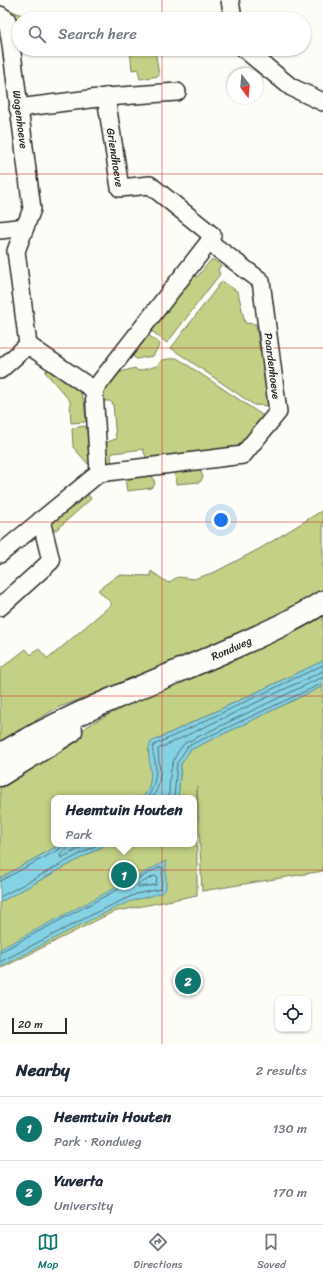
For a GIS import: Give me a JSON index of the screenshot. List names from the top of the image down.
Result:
{
  "streets": {
    "main road": ["Rondweg"],
    "street": ["Wagenhoeve", "Griendhoeve", "Paardenhoeve"]
  },
  "crossings": [
    ["Griendhoeve", "Paardenhoeve"]
  ],
  "scale_bar": "20 m",
  "north": "bottom",
  "page": {
    "search": "Search here",
    "popup": ["Heemtuin Houten", "Park"],
    "pins": ["1", "2"],
    "scale": "20 m",
    "heading": ["Nearby", "2 results"],
    "list": [
      {
        "mark": "1",
        "name": "Heemtuin Houten",
        "note": "Park · Rondweg",
        "value": "130 m"
      },
      {
        "mark": "2",
        "name": "Yuverta",
        "note": "University",
        "value": "170 m"
      }
    ],
    "nav": ["Map", "Directions", "Saved"]
  }
}
